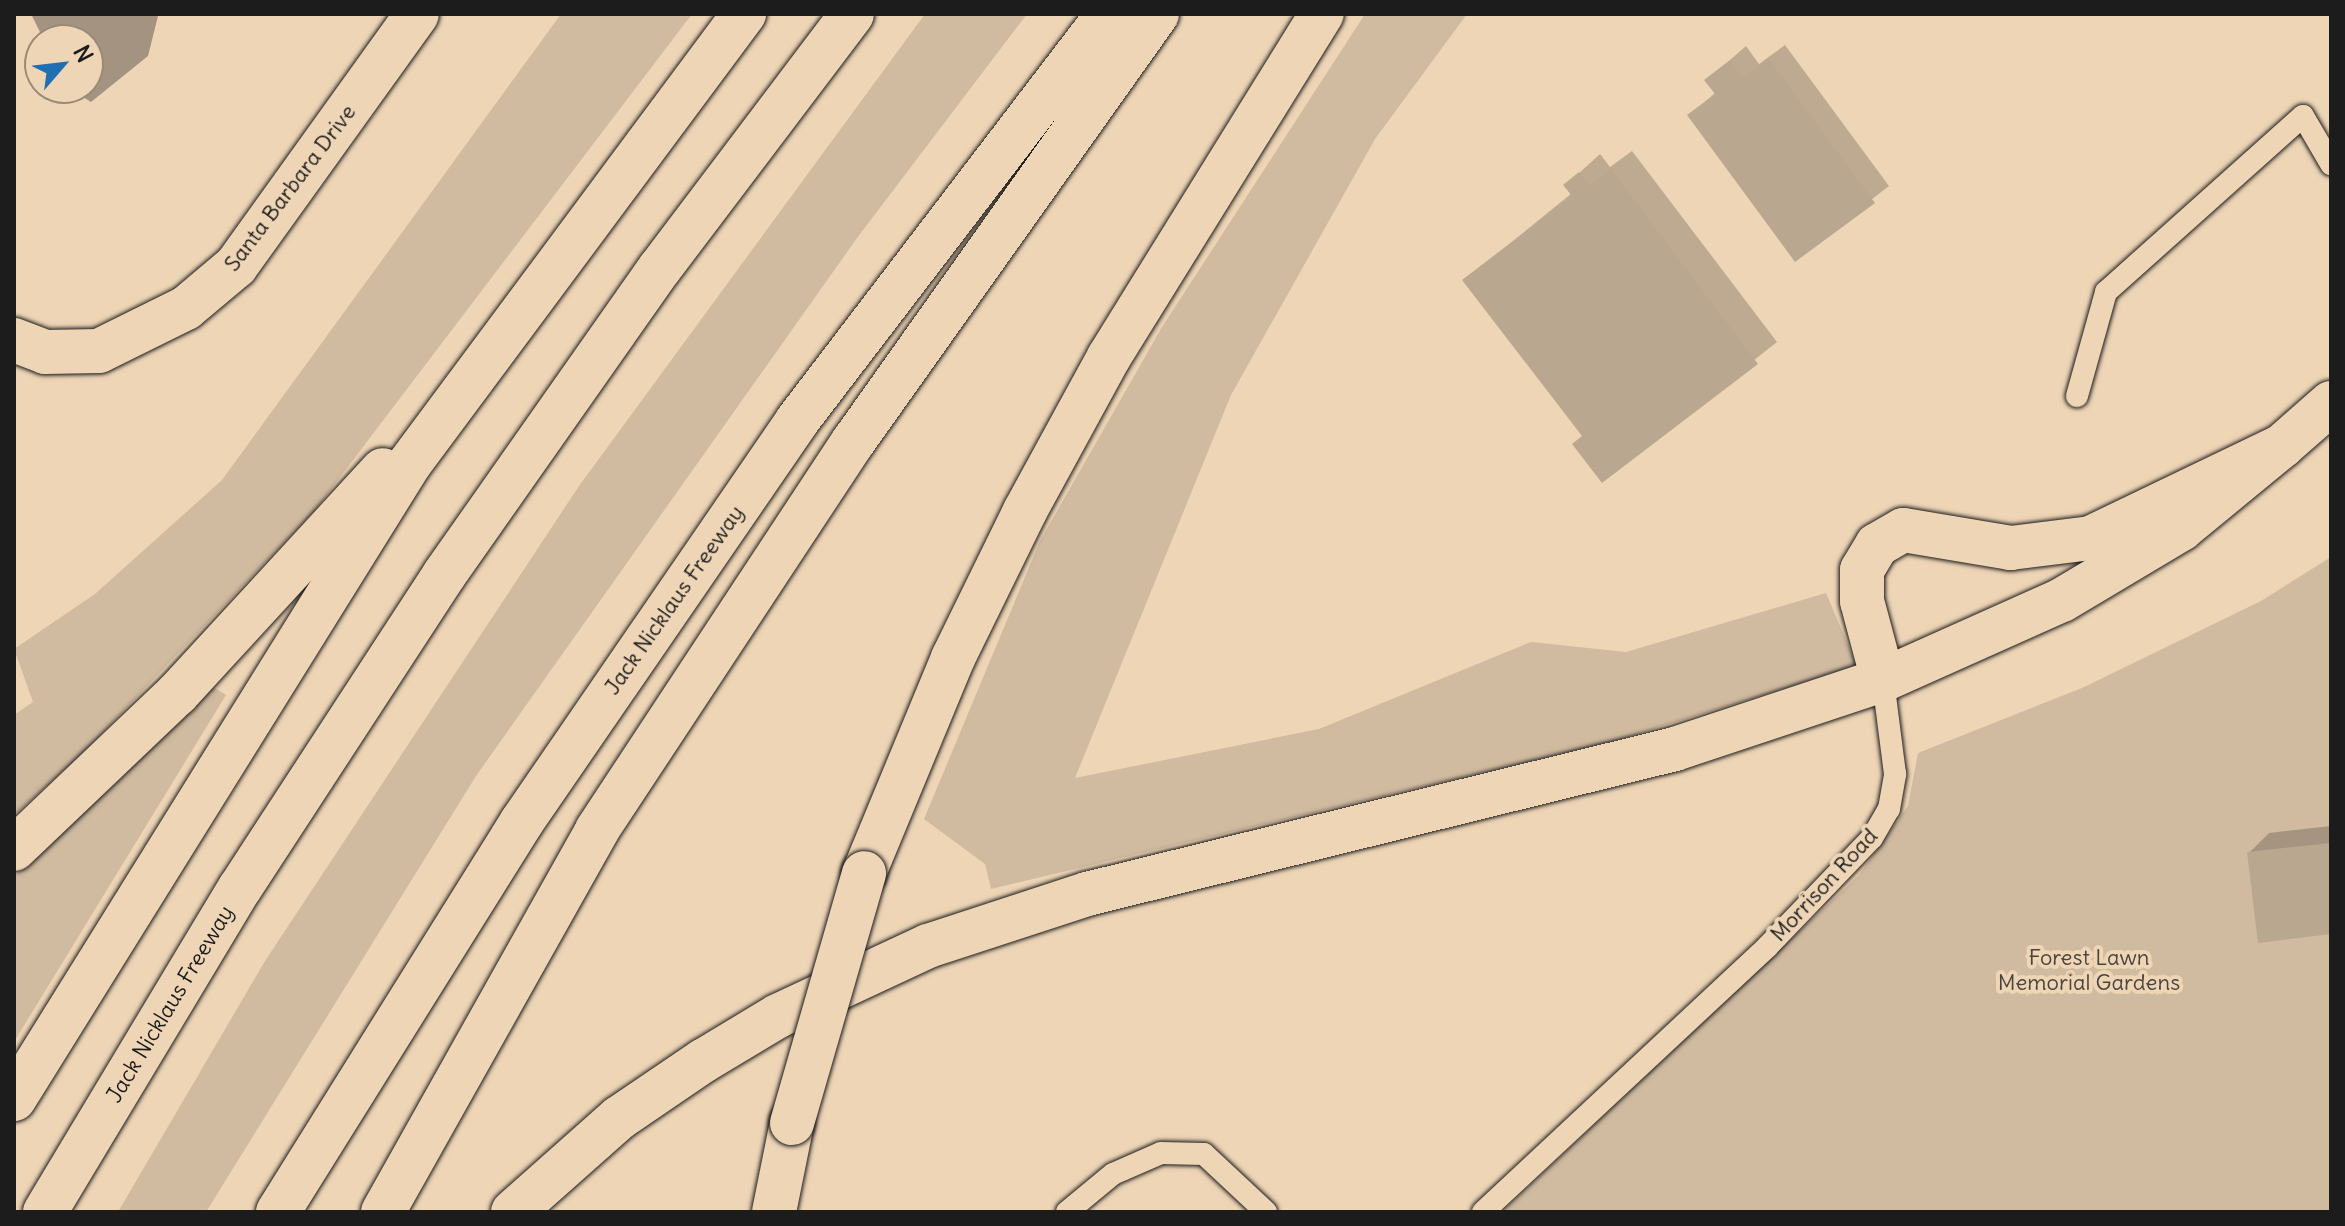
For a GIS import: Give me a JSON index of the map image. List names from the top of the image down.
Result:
{
  "streets": {
    "main road": ["Santa Barbara Drive", "Jack Nicklaus Freeway"],
    "lane": ["Morrison Road"]
  },
  "parks": ["Forest Lawn Memorial Gardens"],
  "north": "top right"
}
